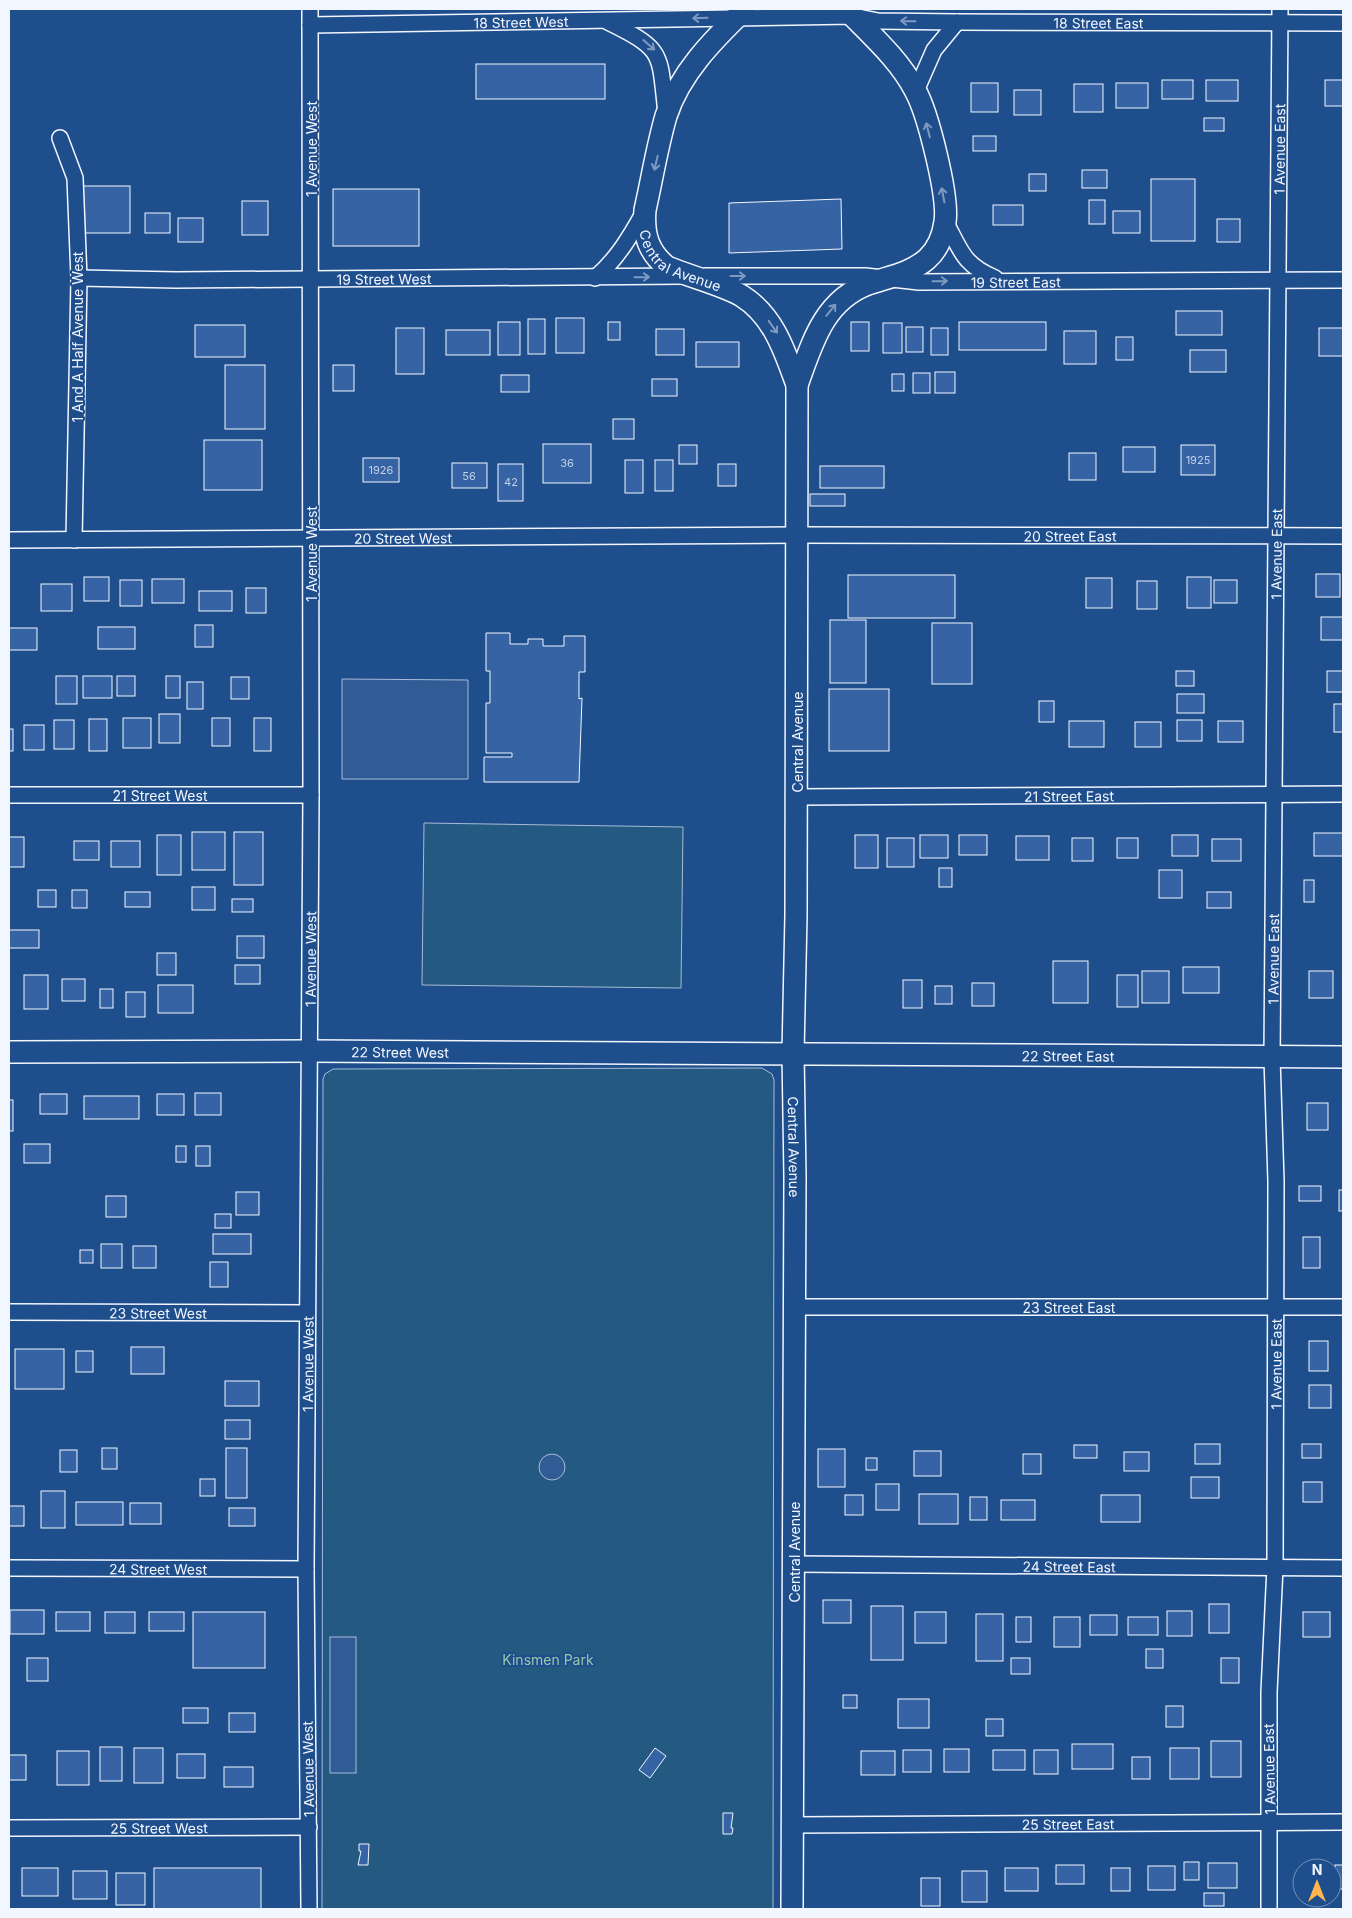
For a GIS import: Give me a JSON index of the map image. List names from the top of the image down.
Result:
{
  "streets": {
    "street": [
      "18 Street West",
      "18 Street East",
      "1 Avenue West",
      "1 Avenue East",
      "Central Avenue",
      "19 Street West",
      "19 Street East",
      "1 And A Half Avenue West",
      "20 Street East",
      "20 Street West",
      "21 Street West",
      "21 Street East",
      "22 Street West",
      "22 Street East",
      "23 Street East",
      "23 Street West",
      "24 Street East",
      "24 Street West",
      "25 Street East",
      "25 Street West"
    ]
  },
  "crossings": [
    ["18 Street West", "18 Street East"],
    ["18 Street West", "1 Avenue West"],
    ["18 Street West", "Central Avenue"],
    ["18 Street East", "1 Avenue East"],
    ["1 Avenue West", "19 Street West"],
    ["1 Avenue West", "20 Street West"],
    ["1 Avenue West", "21 Street West"],
    ["1 Avenue West", "22 Street West"],
    ["1 Avenue West", "23 Street West"],
    ["1 Avenue West", "24 Street West"],
    ["1 Avenue West", "25 Street West"],
    ["1 Avenue East", "19 Street East"],
    ["1 Avenue East", "20 Street East"],
    ["1 Avenue East", "21 Street East"],
    ["1 Avenue East", "22 Street East"],
    ["1 Avenue East", "23 Street East"],
    ["1 Avenue East", "24 Street East"],
    ["1 Avenue East", "25 Street East"],
    ["Central Avenue", "19 Street West"],
    ["Central Avenue", "19 Street East"],
    ["Central Avenue", "20 Street East"],
    ["Central Avenue", "20 Street West"],
    ["Central Avenue", "21 Street East"],
    ["Central Avenue", "22 Street West"],
    ["Central Avenue", "22 Street East"],
    ["Central Avenue", "23 Street East"],
    ["Central Avenue", "24 Street East"],
    ["Central Avenue", "25 Street East"],
    ["19 Street West", "19 Street East"],
    ["19 Street West", "1 And A Half Avenue West"],
    ["1 And A Half Avenue West", "20 Street West"],
    ["20 Street East", "20 Street West"],
    ["22 Street West", "22 Street East"]
  ],
  "one_way": ["19 Street East"],
  "parks": ["Kinsmen Park"],
  "house_numbers": [
    "1925",
    "36",
    "1926",
    "56",
    "42"
  ],
  "north": "top"
}
